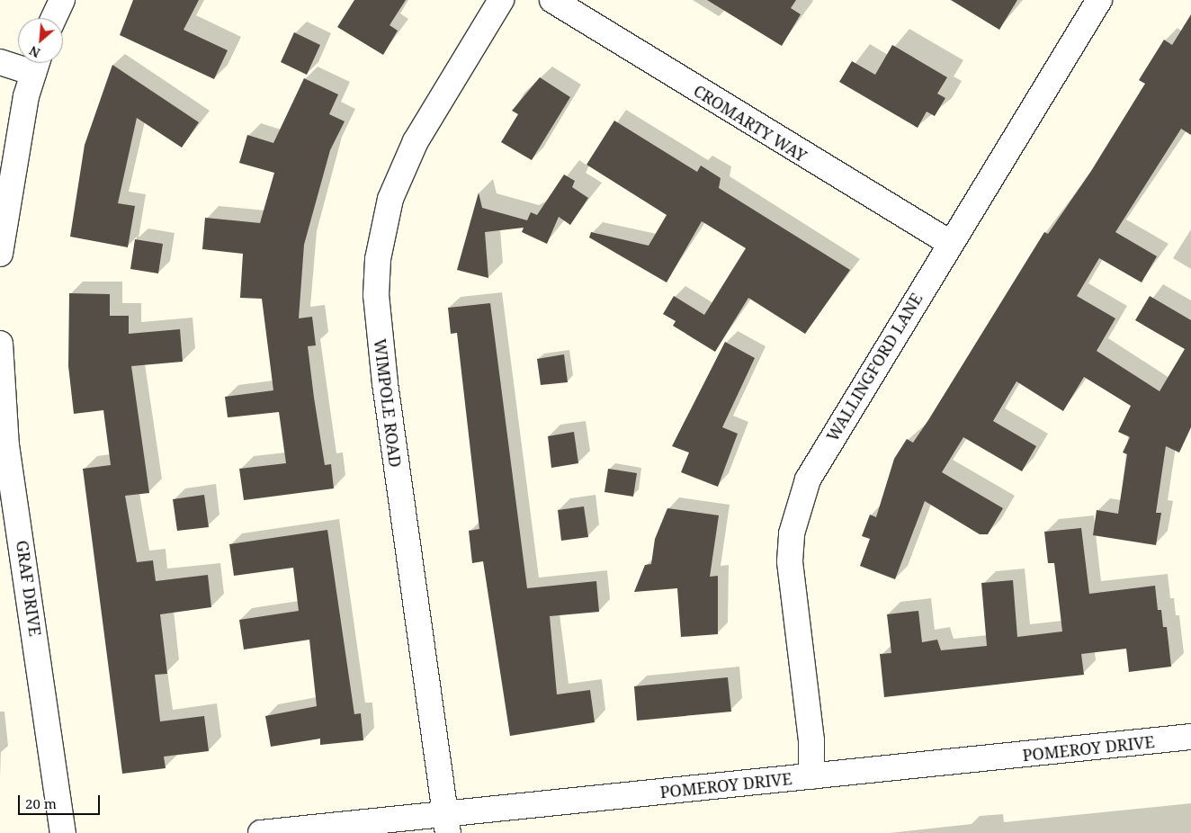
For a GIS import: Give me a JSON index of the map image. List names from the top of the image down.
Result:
{
  "streets": {
    "street": [
      "CROMARTY WAY",
      "WALLINGFORD LANE",
      "WIMPOLE ROAD",
      "GRAF DRIVE",
      "POMEROY DRIVE"
    ]
  },
  "crossings": [
    ["CROMARTY WAY", "WALLINGFORD LANE"],
    ["WALLINGFORD LANE", "POMEROY DRIVE"],
    ["WIMPOLE ROAD", "POMEROY DRIVE"]
  ],
  "scale_bar": "20 m",
  "north": "bottom left"
}
